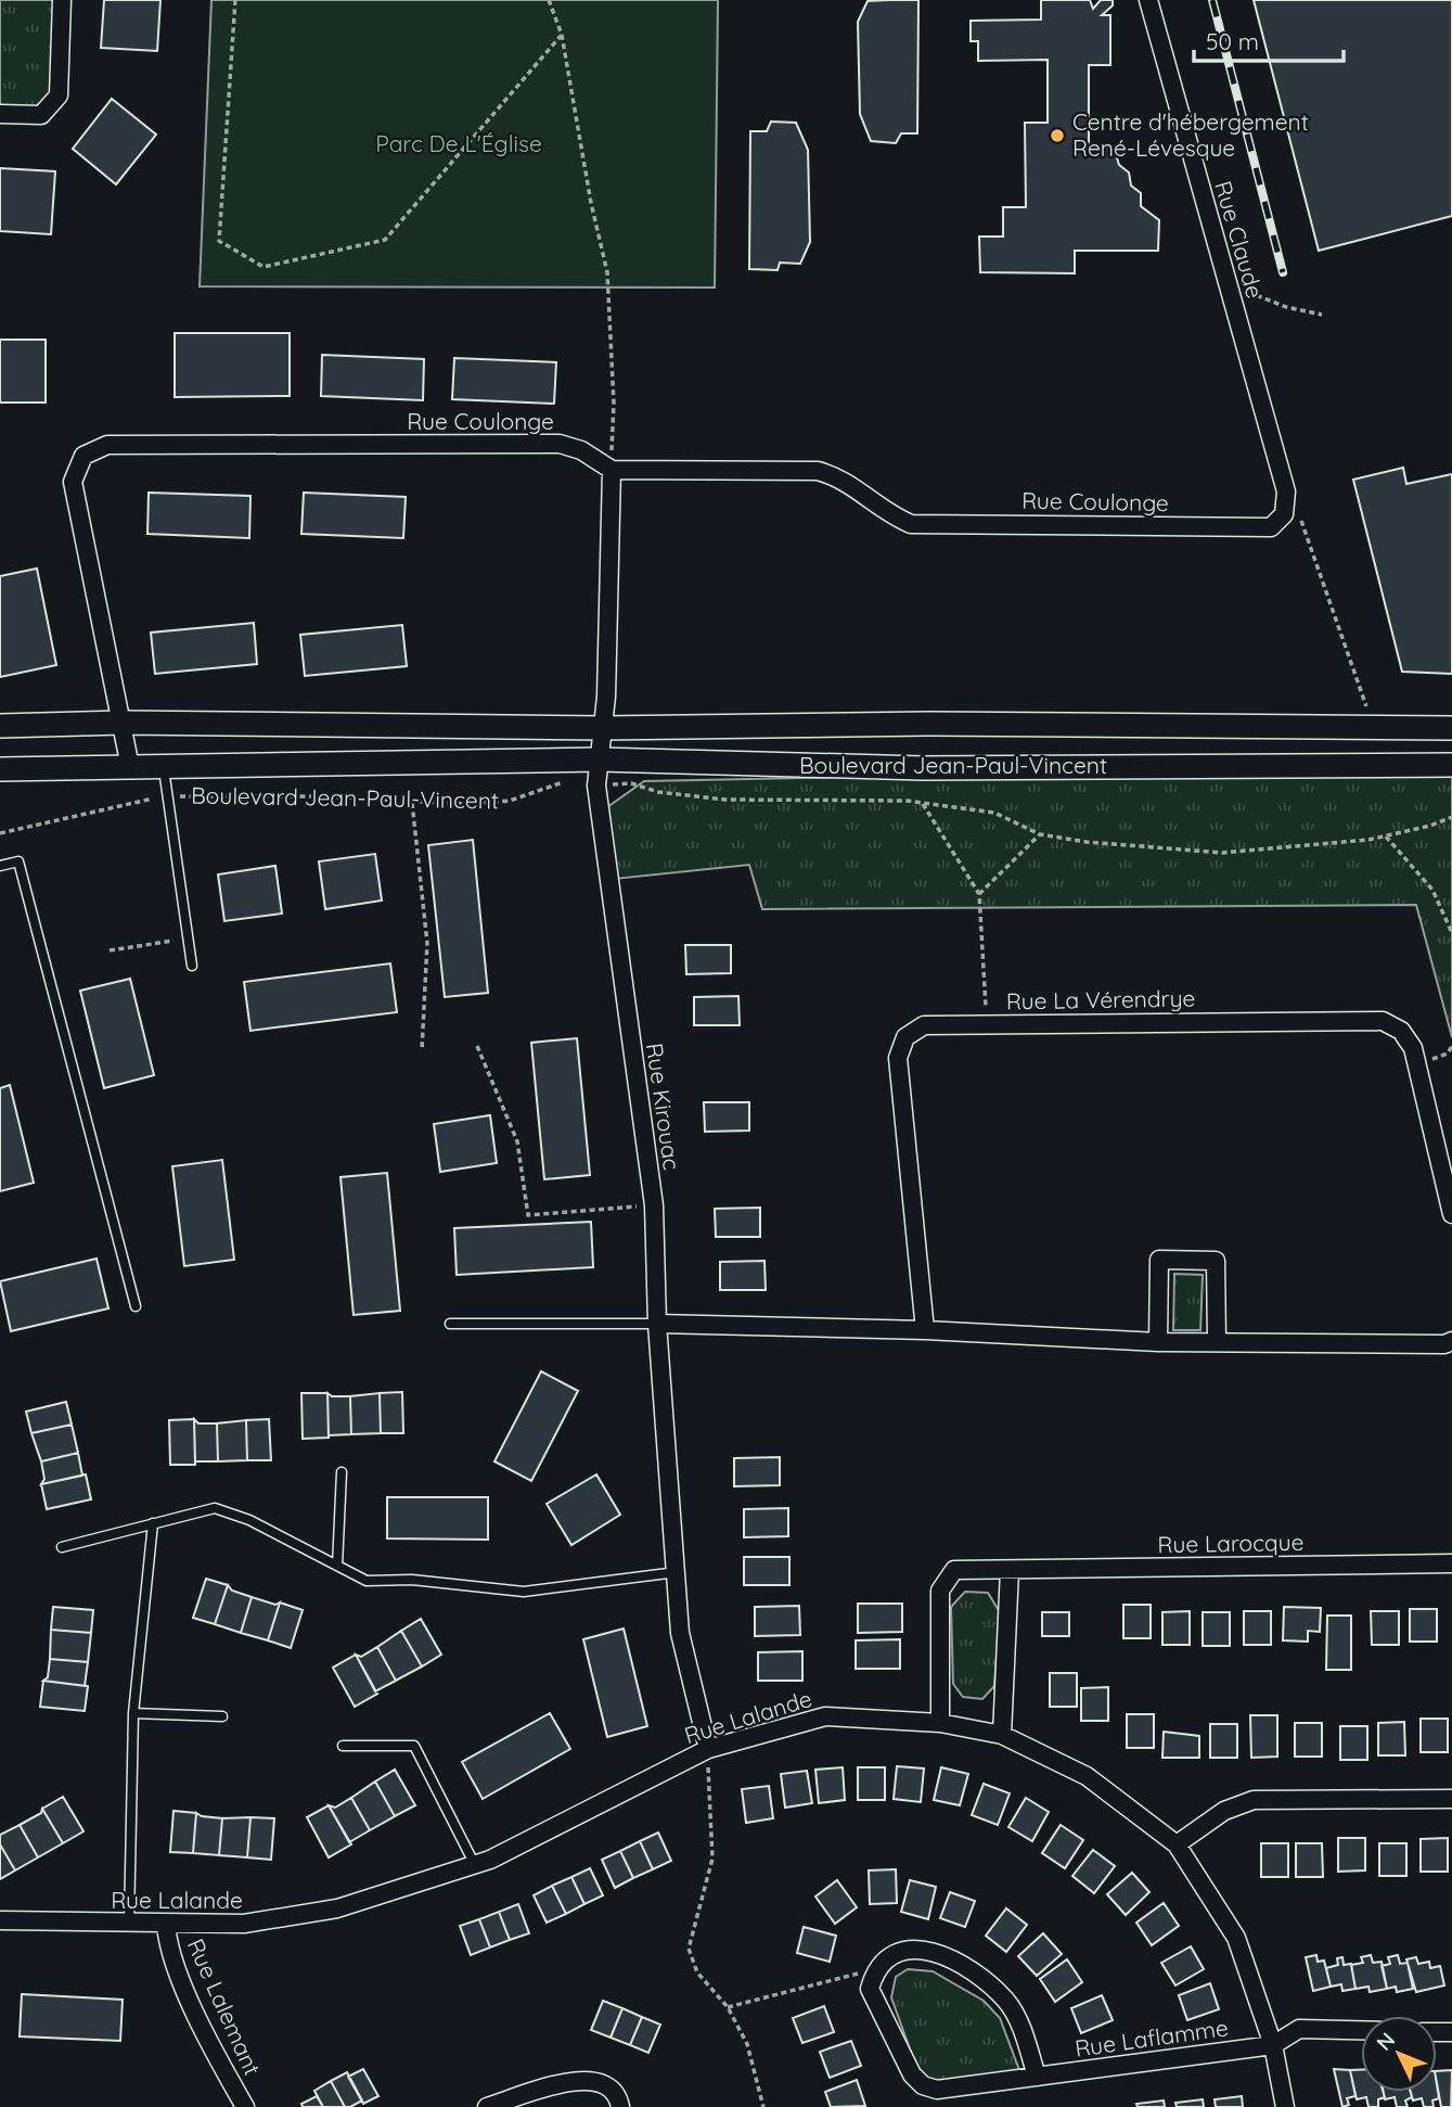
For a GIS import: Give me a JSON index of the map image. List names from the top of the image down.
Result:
{
  "streets": {
    "street": [
      "Rue Claude",
      "Rue Coulonge",
      "Boulevard Jean-Paul-Vincent",
      "Rue La Vérendrye",
      "Rue Kirouac",
      "Rue Larocque",
      "Rue Lalande",
      "Rue Lalemant",
      "Rue Laflamme"
    ]
  },
  "crossings": [
    ["Rue Claude", "Rue Coulonge"],
    ["Rue Coulonge", "Boulevard Jean-Paul-Vincent"],
    ["Rue Coulonge", "Rue Kirouac"],
    ["Boulevard Jean-Paul-Vincent", "Rue Kirouac"],
    ["Rue Kirouac", "Rue Lalande"],
    ["Rue Larocque", "Rue Lalande"],
    ["Rue Lalande", "Rue Lalemant"],
    ["Rue Lalande", "Rue Laflamme"]
  ],
  "parks": ["Parc De L'Église"],
  "places": ["Centre d'hébergement René-Lévesque"],
  "scale_bar": "50 m",
  "north": "top left"
}
